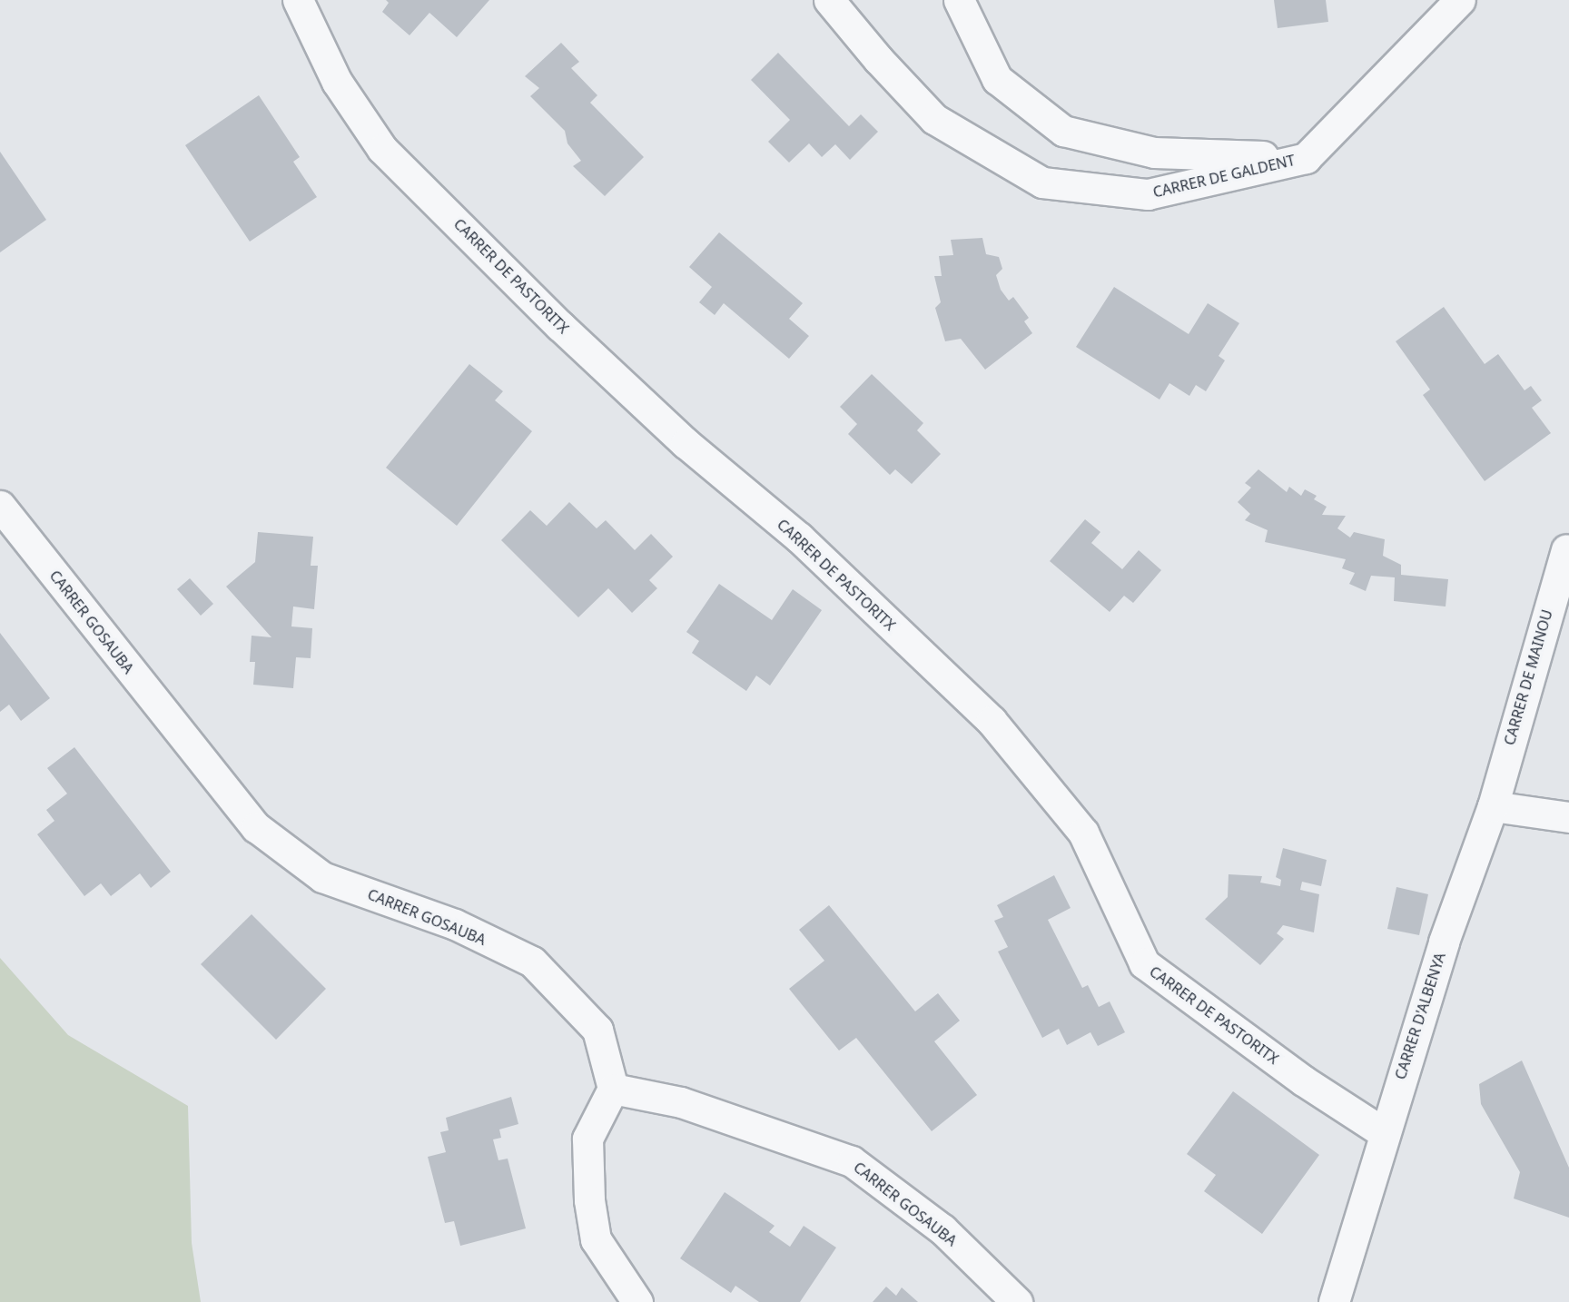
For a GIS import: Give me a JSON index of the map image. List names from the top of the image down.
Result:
{
  "streets": {
    "street": [
      "CARRER DE GALDENT",
      "CARRER DE PASTORITX",
      "CARRER GOSAUBA",
      "CARRER DE MAINOU",
      "CARRER D'ALBENYA"
    ]
  },
  "crossings": [
    ["CARRER DE PASTORITX", "CARRER D'ALBENYA"],
    ["CARRER DE MAINOU", "CARRER D'ALBENYA"]
  ]
}
